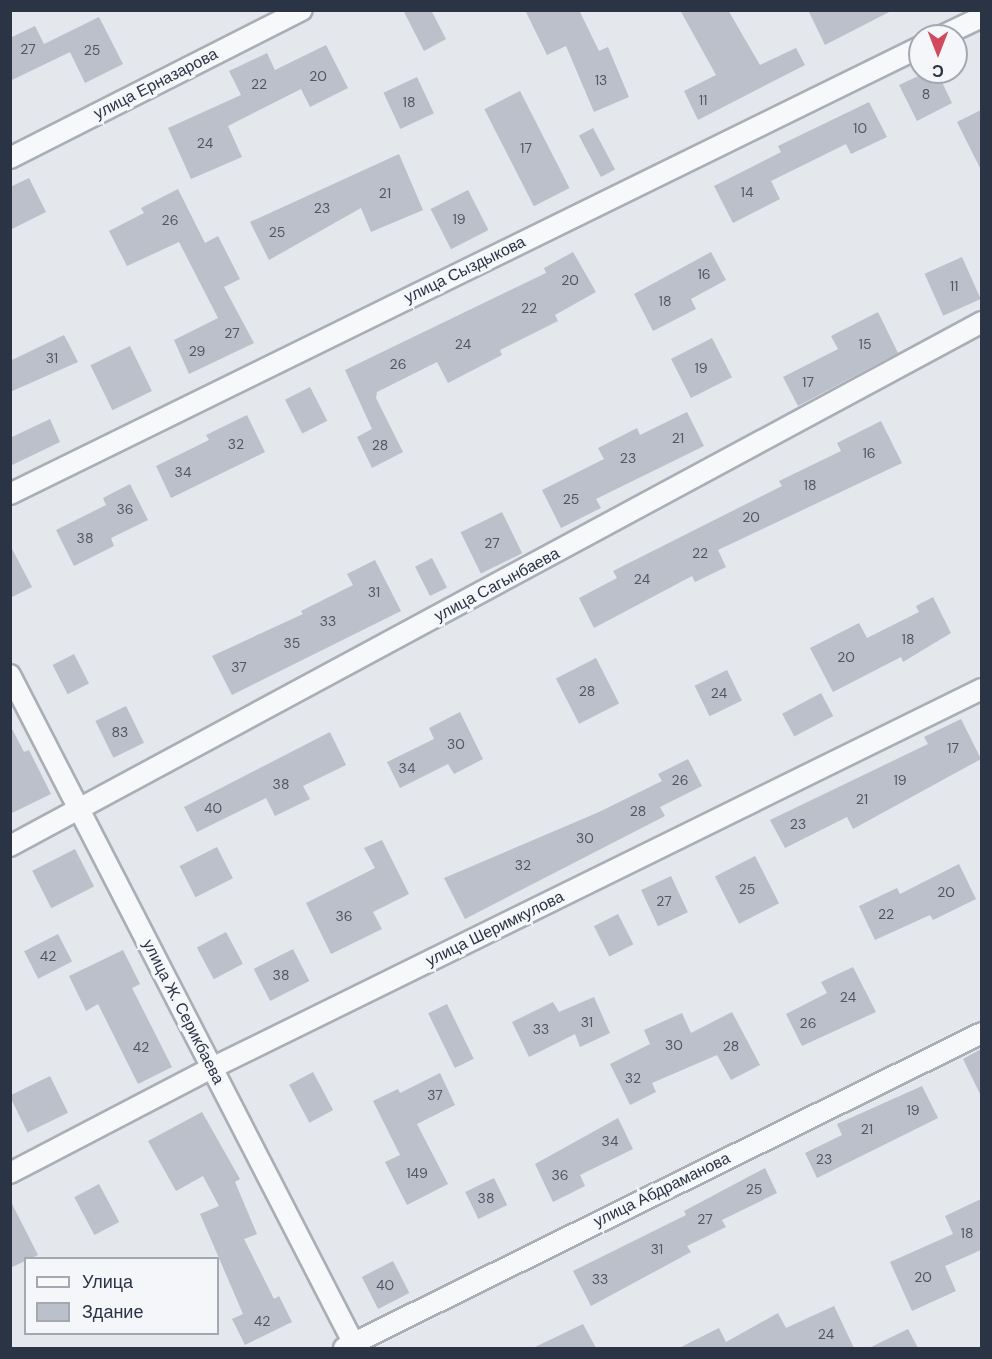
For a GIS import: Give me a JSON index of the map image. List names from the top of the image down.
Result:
{
  "streets": {
    "street": [
      "улица Ерназарова",
      "улица Сыздыкова",
      "улица Сагынбаева",
      "улица Шеримкулова",
      "улица Ж. Серикбаева",
      "улица Абдраманова"
    ]
  },
  "crossings": [
    ["улица Сагынбаева", "улица Ж. Серикбаева"],
    ["улица Шеримкулова", "улица Ж. Серикбаева"],
    ["улица Ж. Серикбаева", "улица Абдраманова"]
  ],
  "house_numbers": [
    "27",
    "25",
    "20",
    "13",
    "22",
    "8",
    "11",
    "18",
    "10",
    "24",
    "17",
    "14",
    "21",
    "23",
    "19",
    "26",
    "25",
    "16",
    "20",
    "11",
    "18",
    "22",
    "27",
    "24",
    "15",
    "29",
    "31",
    "26",
    "19",
    "17",
    "21",
    "32",
    "28",
    "16",
    "23",
    "34",
    "18",
    "25",
    "36",
    "20",
    "38",
    "27",
    "22",
    "24",
    "31",
    "33",
    "18",
    "35",
    "20",
    "37",
    "28",
    "24",
    "83",
    "30",
    "17",
    "34",
    "26",
    "19",
    "38",
    "21",
    "40",
    "28",
    "23",
    "30",
    "32",
    "25",
    "20",
    "27",
    "22",
    "36",
    "42",
    "38",
    "24",
    "31",
    "26",
    "33",
    "30",
    "28",
    "42",
    "32",
    "37",
    "19",
    "21",
    "34",
    "23",
    "149",
    "36",
    "25",
    "38",
    "27",
    "18",
    "31",
    "20",
    "33",
    "40",
    "42",
    "24"
  ],
  "legend": ["Улица", "Здание"],
  "north": "bottom"
}
